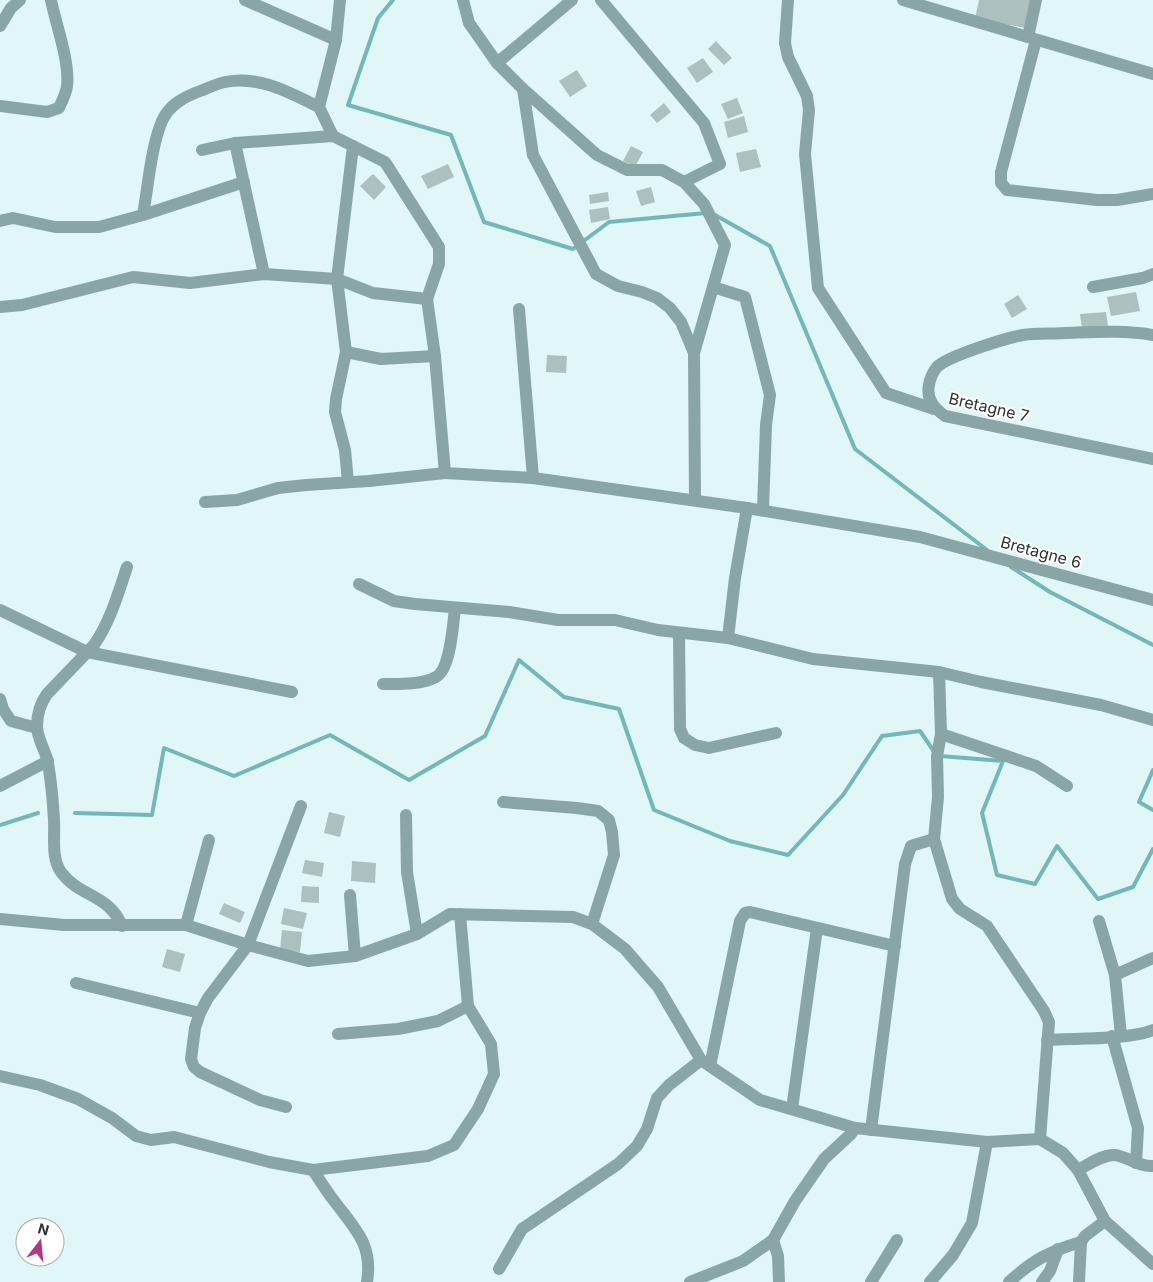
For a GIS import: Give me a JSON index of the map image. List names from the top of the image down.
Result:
{
  "streets": {
    "street": ["Bretagne 7", "Bretagne 6"]
  },
  "north": "top"
}
